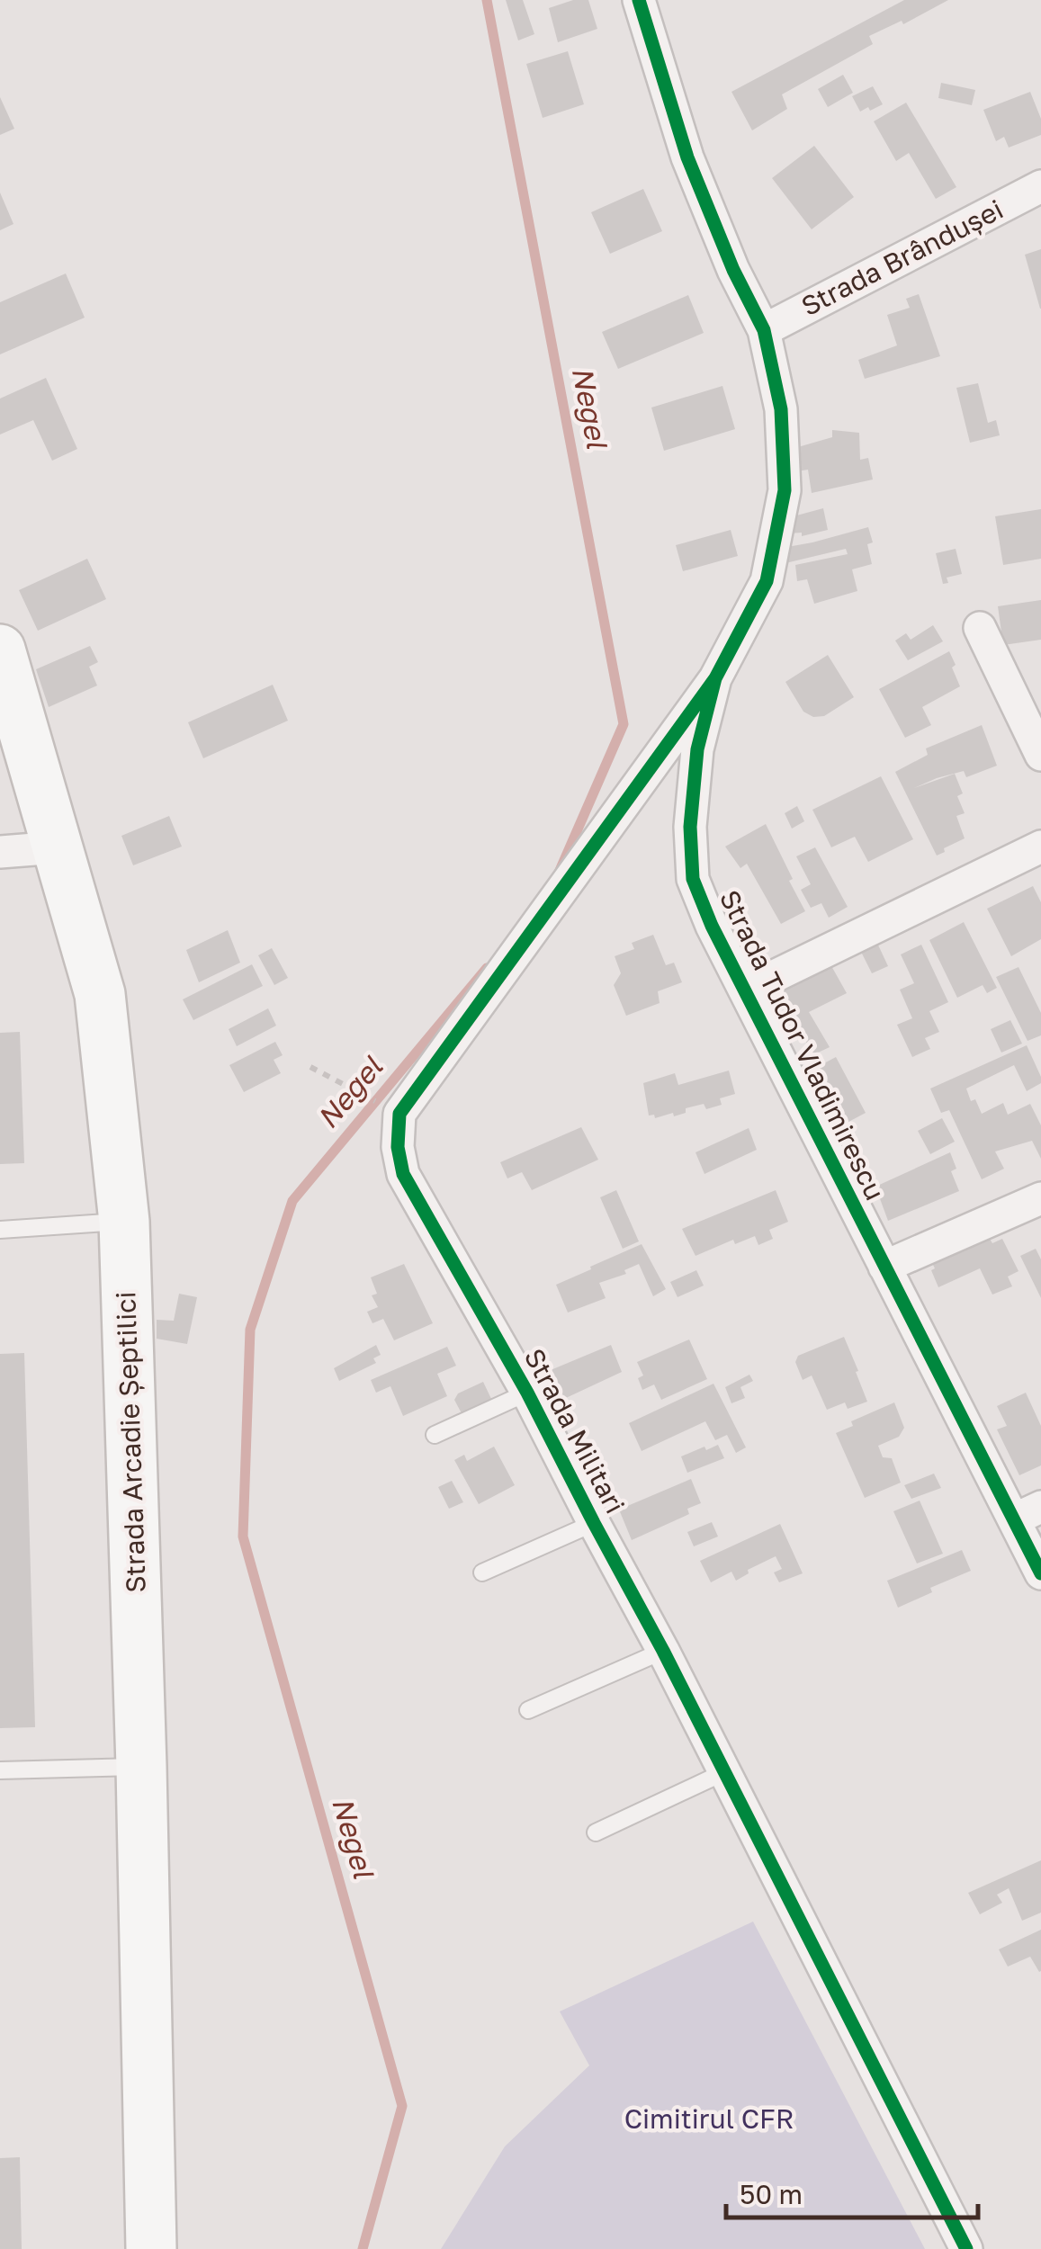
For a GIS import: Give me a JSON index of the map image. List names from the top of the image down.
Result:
{
  "streets": {
    "main road": ["Strada Arcadie Șeptilici"],
    "street": ["Strada Brândușei", "Strada Tudor Vladimirescu", "Strada Militari"]
  },
  "crossings": [
    ["Strada Brândușei", "Strada Tudor Vladimirescu"]
  ],
  "water": ["Negel"],
  "parks": ["Cimitirul CFR"],
  "scale_bar": "50 m"
}
